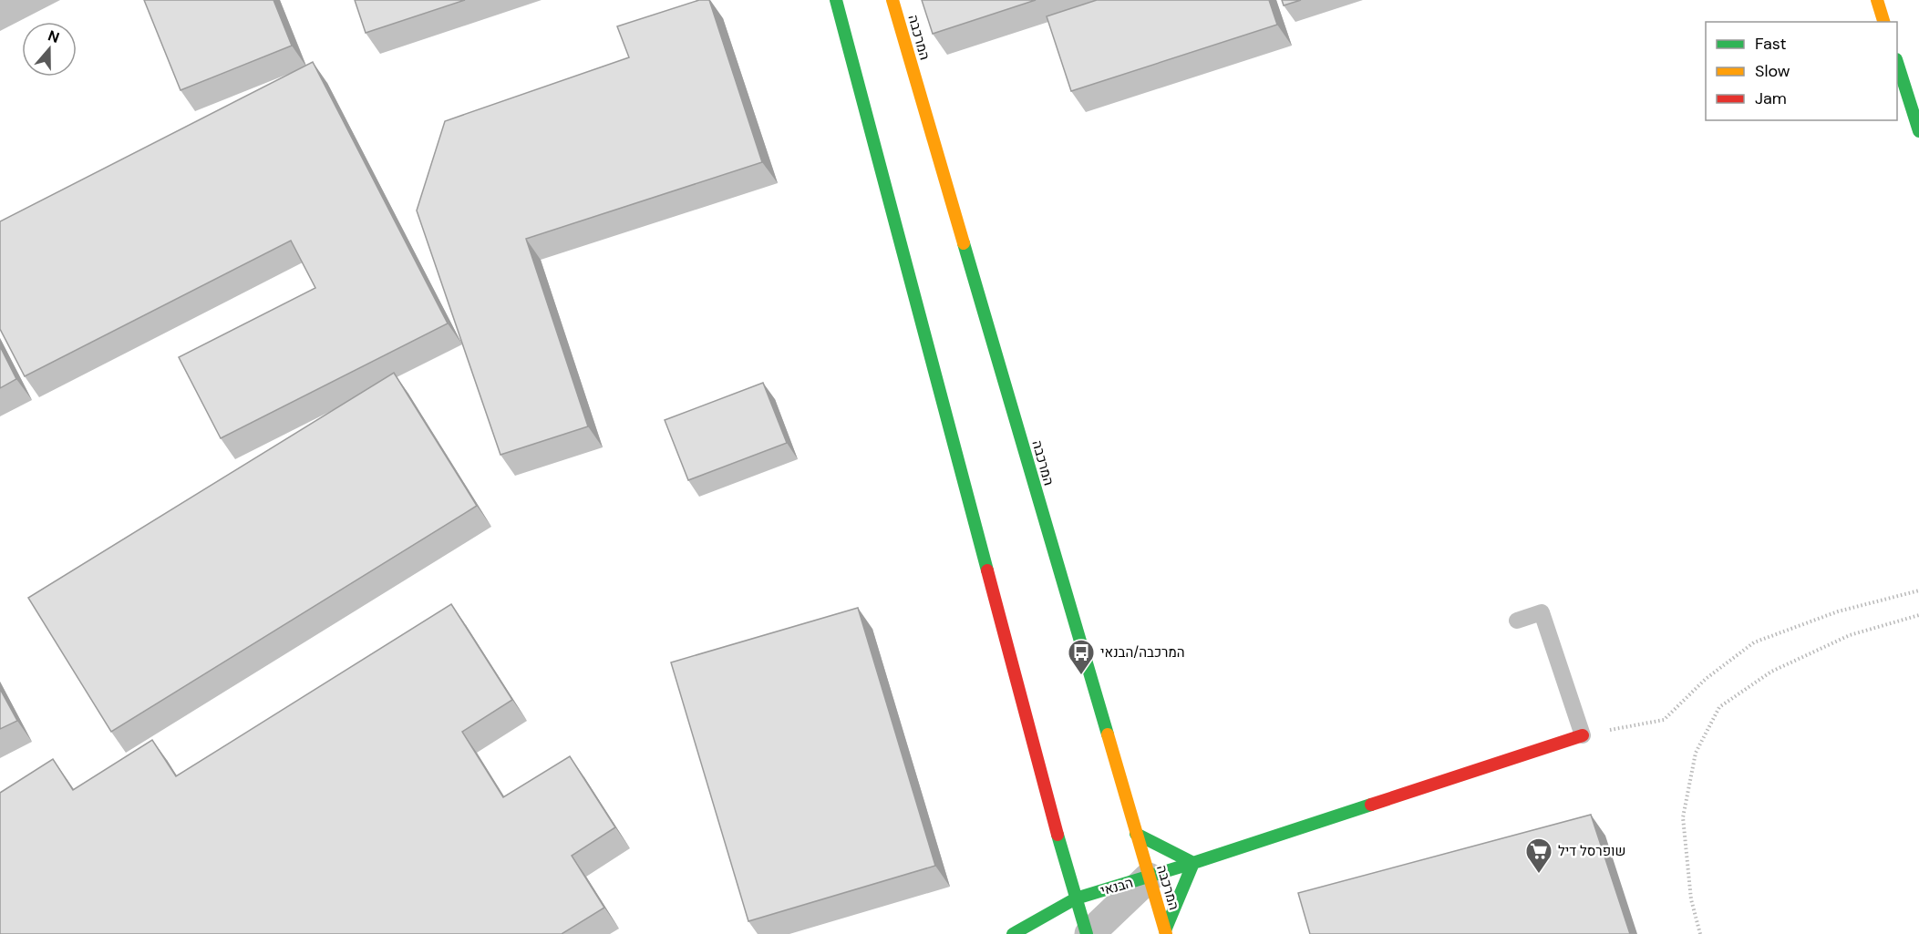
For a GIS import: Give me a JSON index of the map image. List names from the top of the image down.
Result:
{
  "streets": {
    "main road": ["המרכבה", "הבנאי"]
  },
  "crossings": [
    ["המרכבה", "הבנאי"]
  ],
  "places": {
    "bus stop": ["המרכבה/הבנאי"],
    "supermarket": ["שופרסל דיל"]
  },
  "legend": ["Fast", "Slow", "Jam"],
  "north": "top"
}
